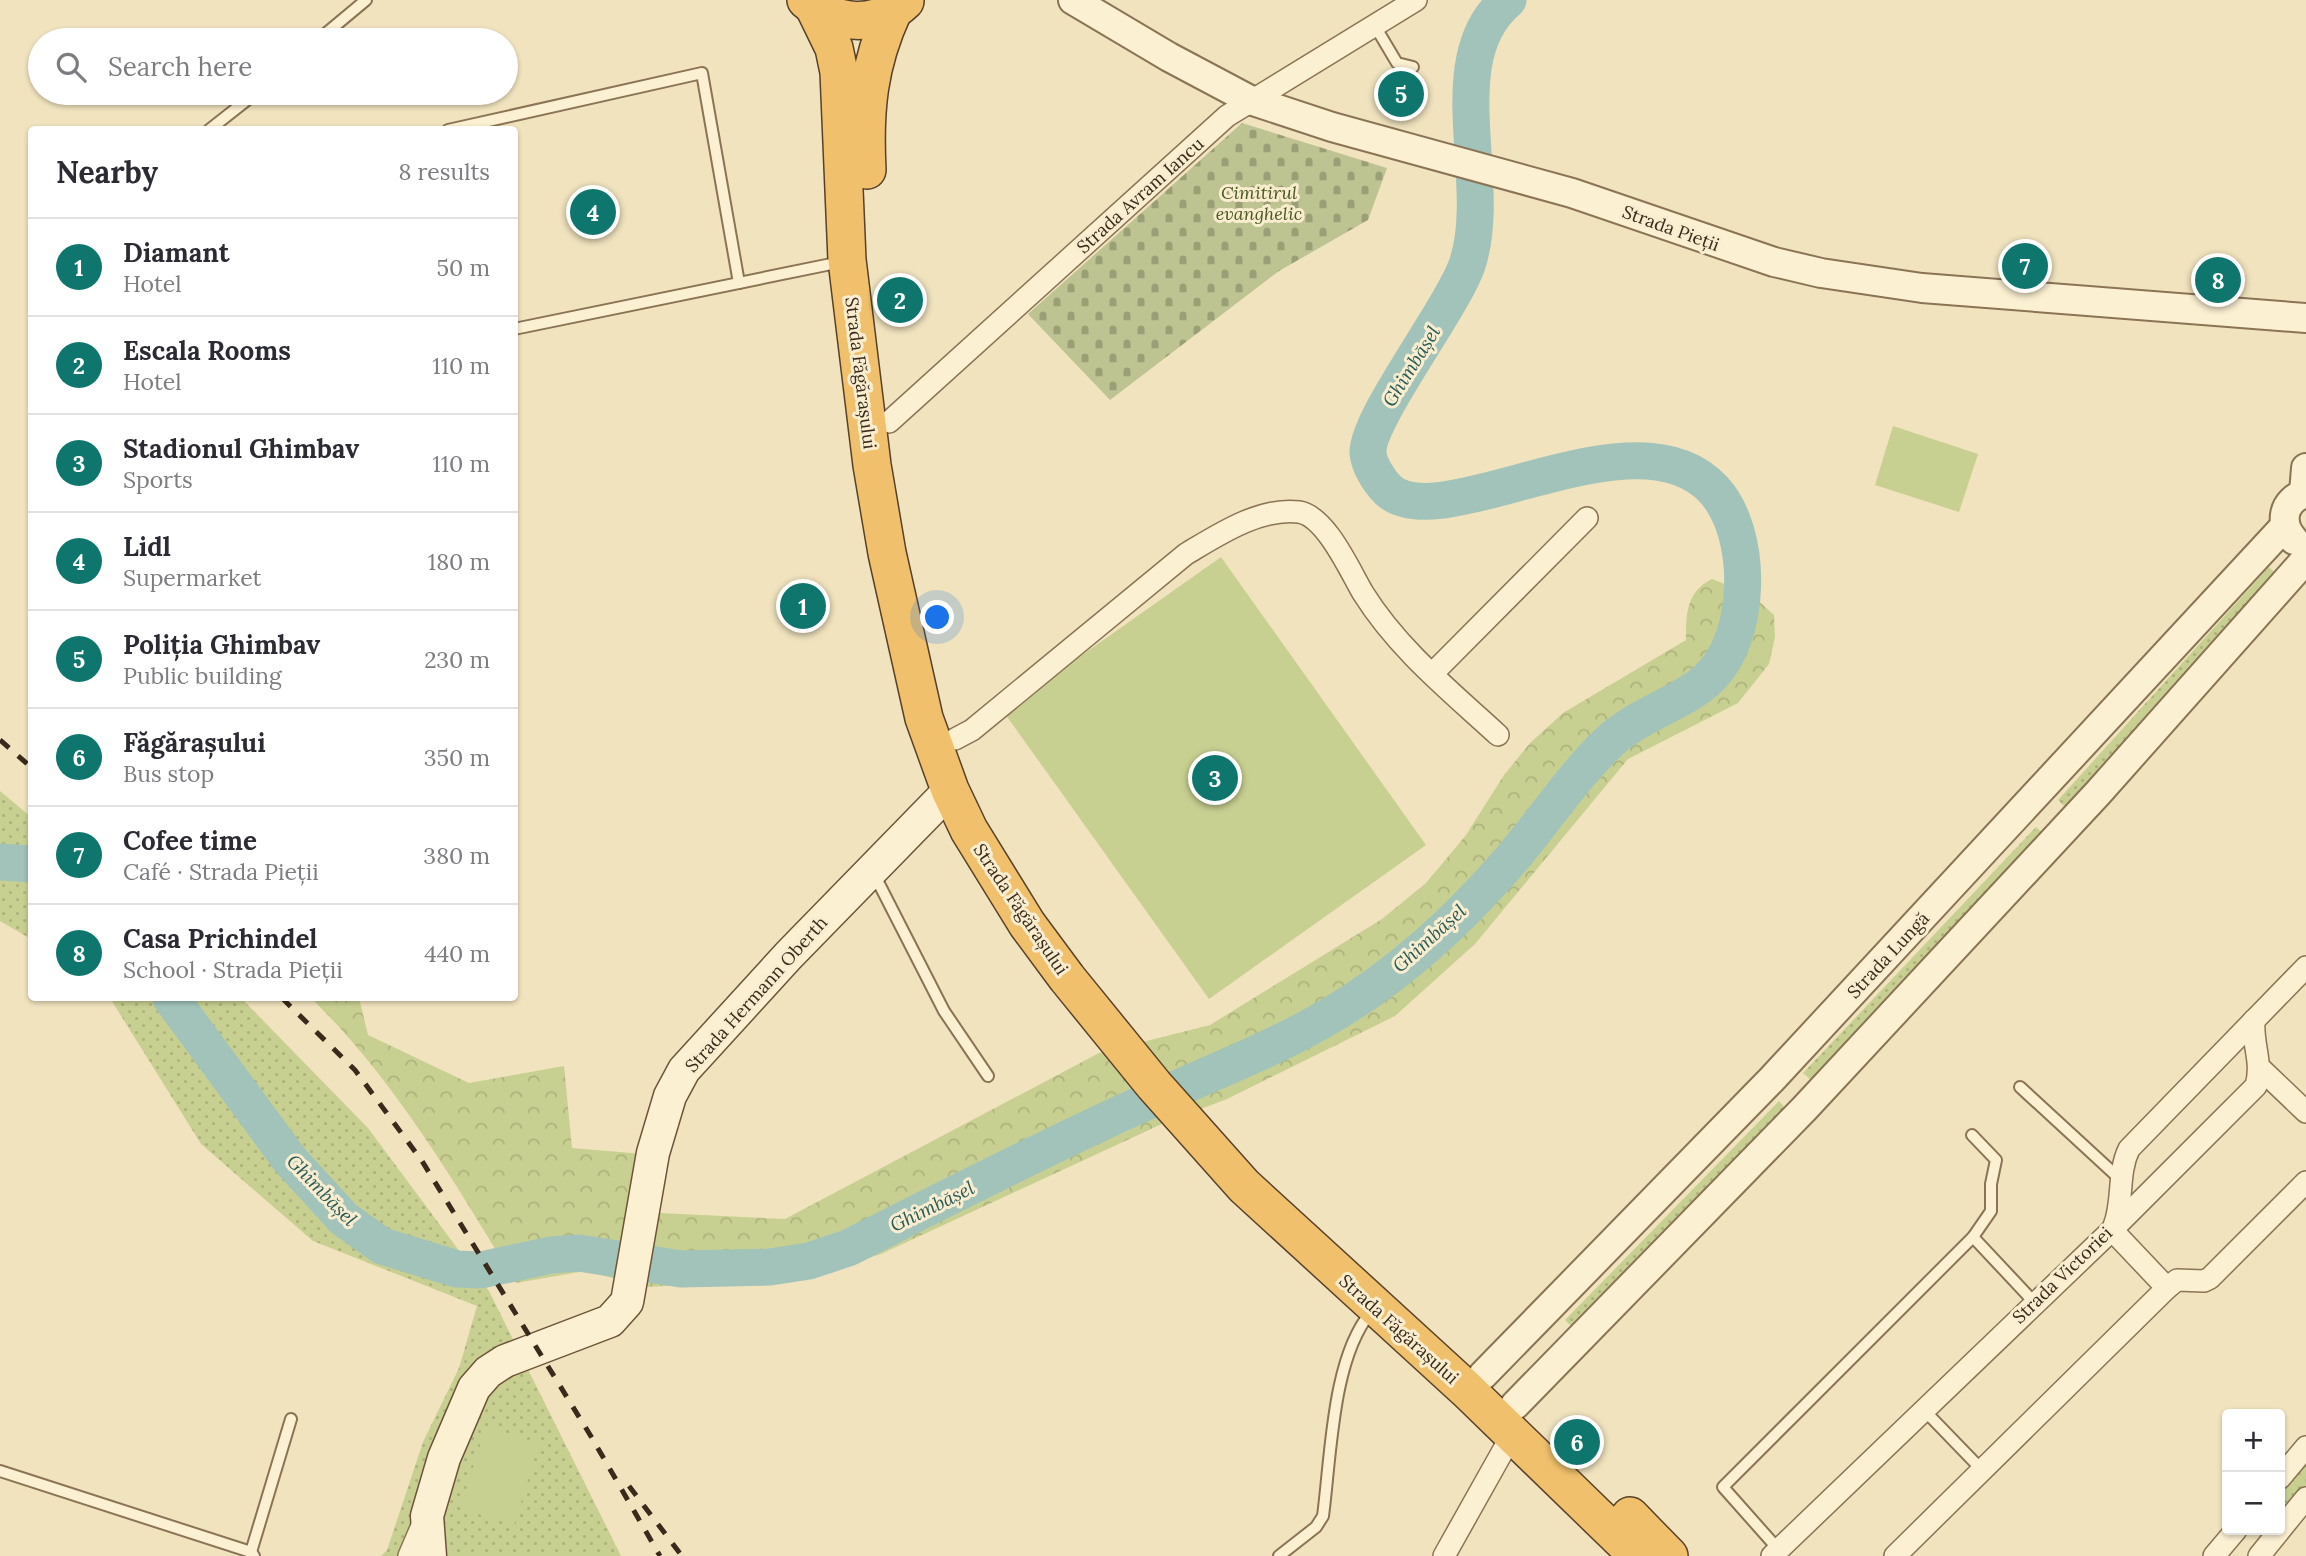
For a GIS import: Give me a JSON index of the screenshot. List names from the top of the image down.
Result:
{
  "streets": {
    "highway": ["Strada Făgărașului"],
    "main road": ["Strada Hermann Oberth"],
    "street": [
      "Strada Avram Iancu",
      "Strada Pieții",
      "Strada Lungă",
      "Strada Victoriei"
    ]
  },
  "crossings": [
    ["Strada Avram Iancu", "Strada Pieții"],
    ["Strada Avram Iancu", "Strada Făgărașului"],
    ["Strada Făgărașului", "Strada Lungă"],
    ["Strada Făgărașului", "Strada Hermann Oberth"]
  ],
  "water": ["Ghimbășel"],
  "parks": ["Cimitirul evanghelic"],
  "page": {
    "search": "Search here",
    "pins": [
      "5",
      "4",
      "7",
      "8",
      "2",
      "1",
      "3",
      "6"
    ],
    "heading": ["Nearby", "8 results"],
    "list": [
      {
        "mark": "1",
        "name": "Diamant",
        "note": "Hotel",
        "value": "50 m"
      },
      {
        "mark": "2",
        "name": "Escala Rooms",
        "note": "Hotel",
        "value": "110 m"
      },
      {
        "mark": "3",
        "name": "Stadionul Ghimbav",
        "note": "Sports",
        "value": "110 m"
      },
      {
        "mark": "4",
        "name": "Lidl",
        "note": "Supermarket",
        "value": "180 m"
      },
      {
        "mark": "5",
        "name": "Poliția Ghimbav",
        "note": "Public building",
        "value": "230 m"
      },
      {
        "mark": "6",
        "name": "Făgărașului",
        "note": "Bus stop",
        "value": "350 m"
      },
      {
        "mark": "7",
        "name": "Cofee time",
        "note": "Café · Strada Pieții",
        "value": "380 m"
      },
      {
        "mark": "8",
        "name": "Casa Prichindel",
        "note": "School · Strada Pieții",
        "value": "440 m"
      }
    ],
    "map_buttons": ["+", "−"]
  }
}
